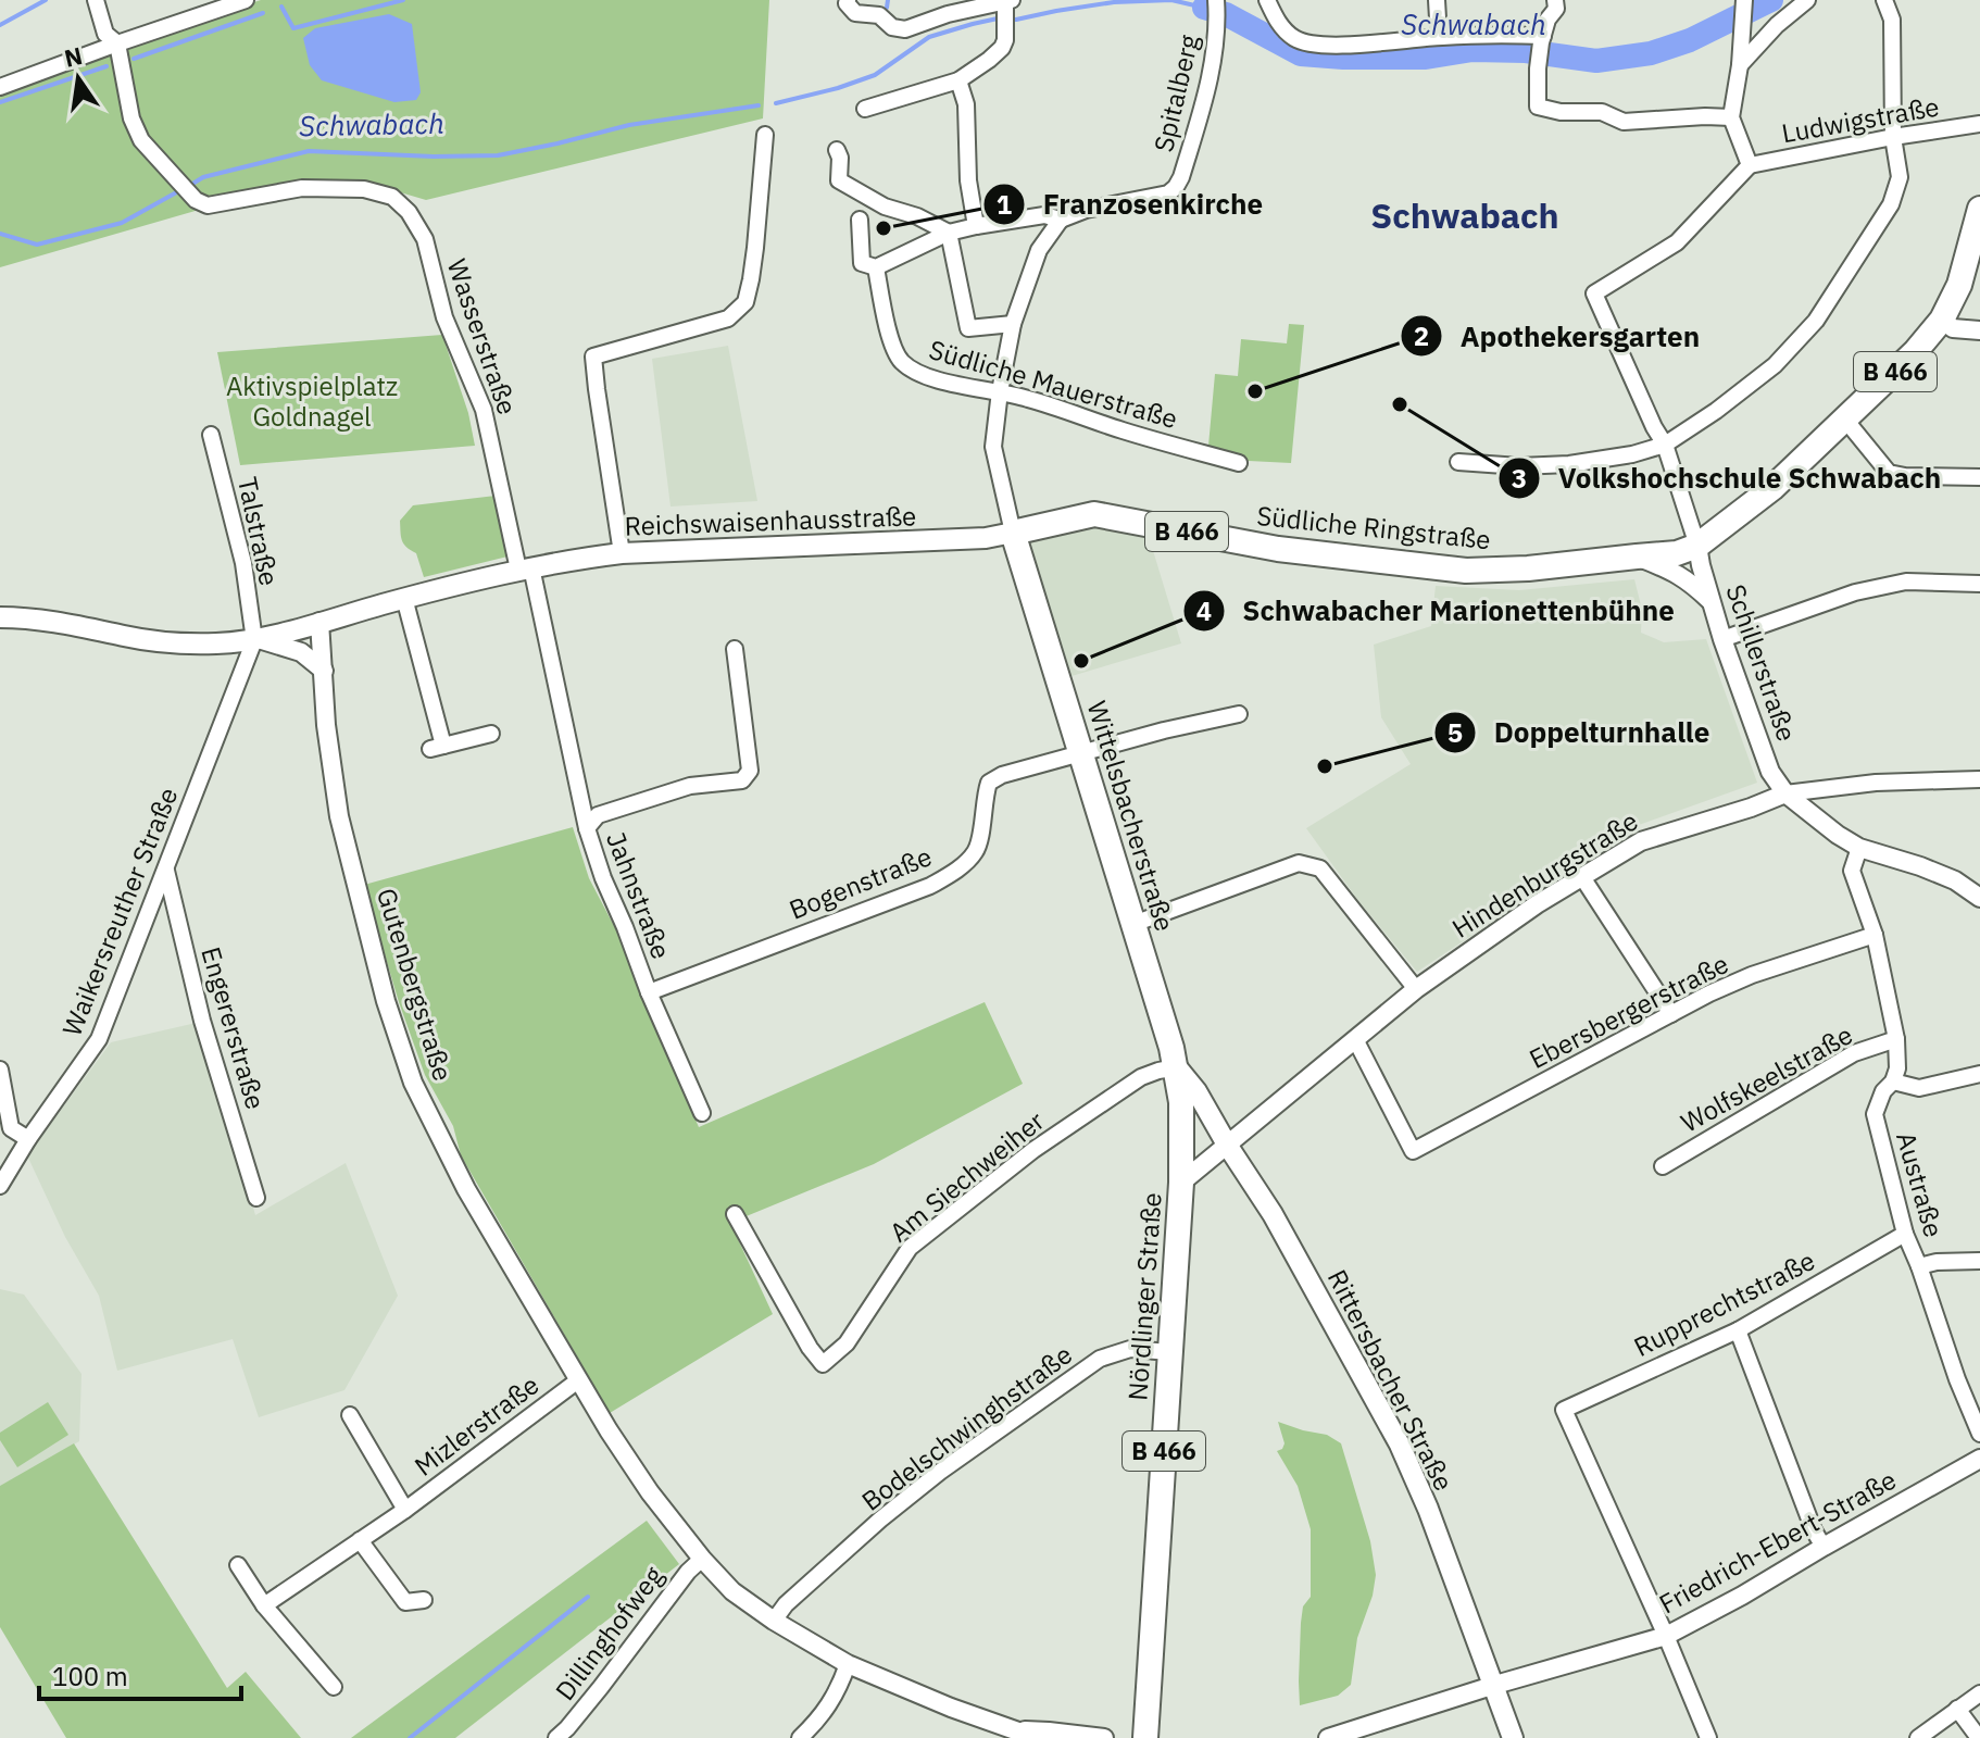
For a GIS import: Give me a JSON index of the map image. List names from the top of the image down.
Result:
{
  "streets": {
    "main road": [
      "B 466",
      "Reichswaisenhausstraße",
      "Südliche Ringstraße",
      "Wittelsbacherstraße",
      "Nördlinger Straße",
      "Rittersbacher Straße"
    ],
    "street": [
      "Spitalberg",
      "Ludwigstraße",
      "Wasserstraße",
      "Südliche Mauerstraße",
      "Talstraße",
      "Schillerstraße",
      "Hindenburgstraße",
      "Bogenstraße",
      "Jahnstraße",
      "Waikersreuther Straße",
      "Gutenbergstraße",
      "Ebersbergerstraße",
      "Engererstraße",
      "Wolfskeelstraße",
      "Am Siechweiher",
      "Austraße",
      "Rupprechtstraße",
      "Mizlerstraße",
      "Bodelschwinghstraße",
      "Friedrich-Ebert-Straße",
      "Dillinghofweg"
    ]
  },
  "crossings": [
    ["Wasserstraße", "Reichswaisenhausstraße"],
    ["Reichswaisenhausstraße", "Südliche Ringstraße"],
    ["Reichswaisenhausstraße", "Talstraße"],
    ["Reichswaisenhausstraße", "Wittelsbacherstraße"],
    ["Reichswaisenhausstraße", "Waikersreuther Straße"],
    ["Reichswaisenhausstraße", "Gutenbergstraße"],
    ["Südliche Ringstraße", "Schillerstraße"],
    ["Südliche Ringstraße", "Wittelsbacherstraße"],
    ["Talstraße", "Waikersreuther Straße"],
    ["Schillerstraße", "Hindenburgstraße"],
    ["Wittelsbacherstraße", "Bogenstraße"],
    ["Wittelsbacherstraße", "Am Siechweiher"],
    ["Wittelsbacherstraße", "Nördlinger Straße"],
    ["Wittelsbacherstraße", "Rittersbacher Straße"],
    ["Hindenburgstraße", "Ebersbergerstraße"],
    ["Hindenburgstraße", "Nördlinger Straße"],
    ["Hindenburgstraße", "Rittersbacher Straße"],
    ["Bogenstraße", "Jahnstraße"],
    ["Waikersreuther Straße", "Engererstraße"],
    ["Gutenbergstraße", "Mizlerstraße"],
    ["Gutenbergstraße", "Bodelschwinghstraße"],
    ["Gutenbergstraße", "Dillinghofweg"],
    ["Ebersbergerstraße", "Austraße"],
    ["Wolfskeelstraße", "Austraße"],
    ["Am Siechweiher", "Nördlinger Straße"],
    ["Am Siechweiher", "Rittersbacher Straße"],
    ["Austraße", "Rupprechtstraße"],
    ["Nördlinger Straße", "Rittersbacher Straße"],
    ["Nördlinger Straße", "Bodelschwinghstraße"],
    ["Rupprechtstraße", "Friedrich-Ebert-Straße"],
    ["Rittersbacher Straße", "Friedrich-Ebert-Straße"]
  ],
  "districts": ["Schwabach"],
  "water": ["Schwabach"],
  "parks": ["Aktivspielplatz Goldnagel"],
  "places": [
    "Franzosenkirche",
    "Apothekersgarten",
    "Volkshochschule Schwabach",
    "Schwabacher Marionettenbühne",
    "Doppelturnhalle"
  ],
  "scale_bar": "100 m",
  "north": "top"
}
